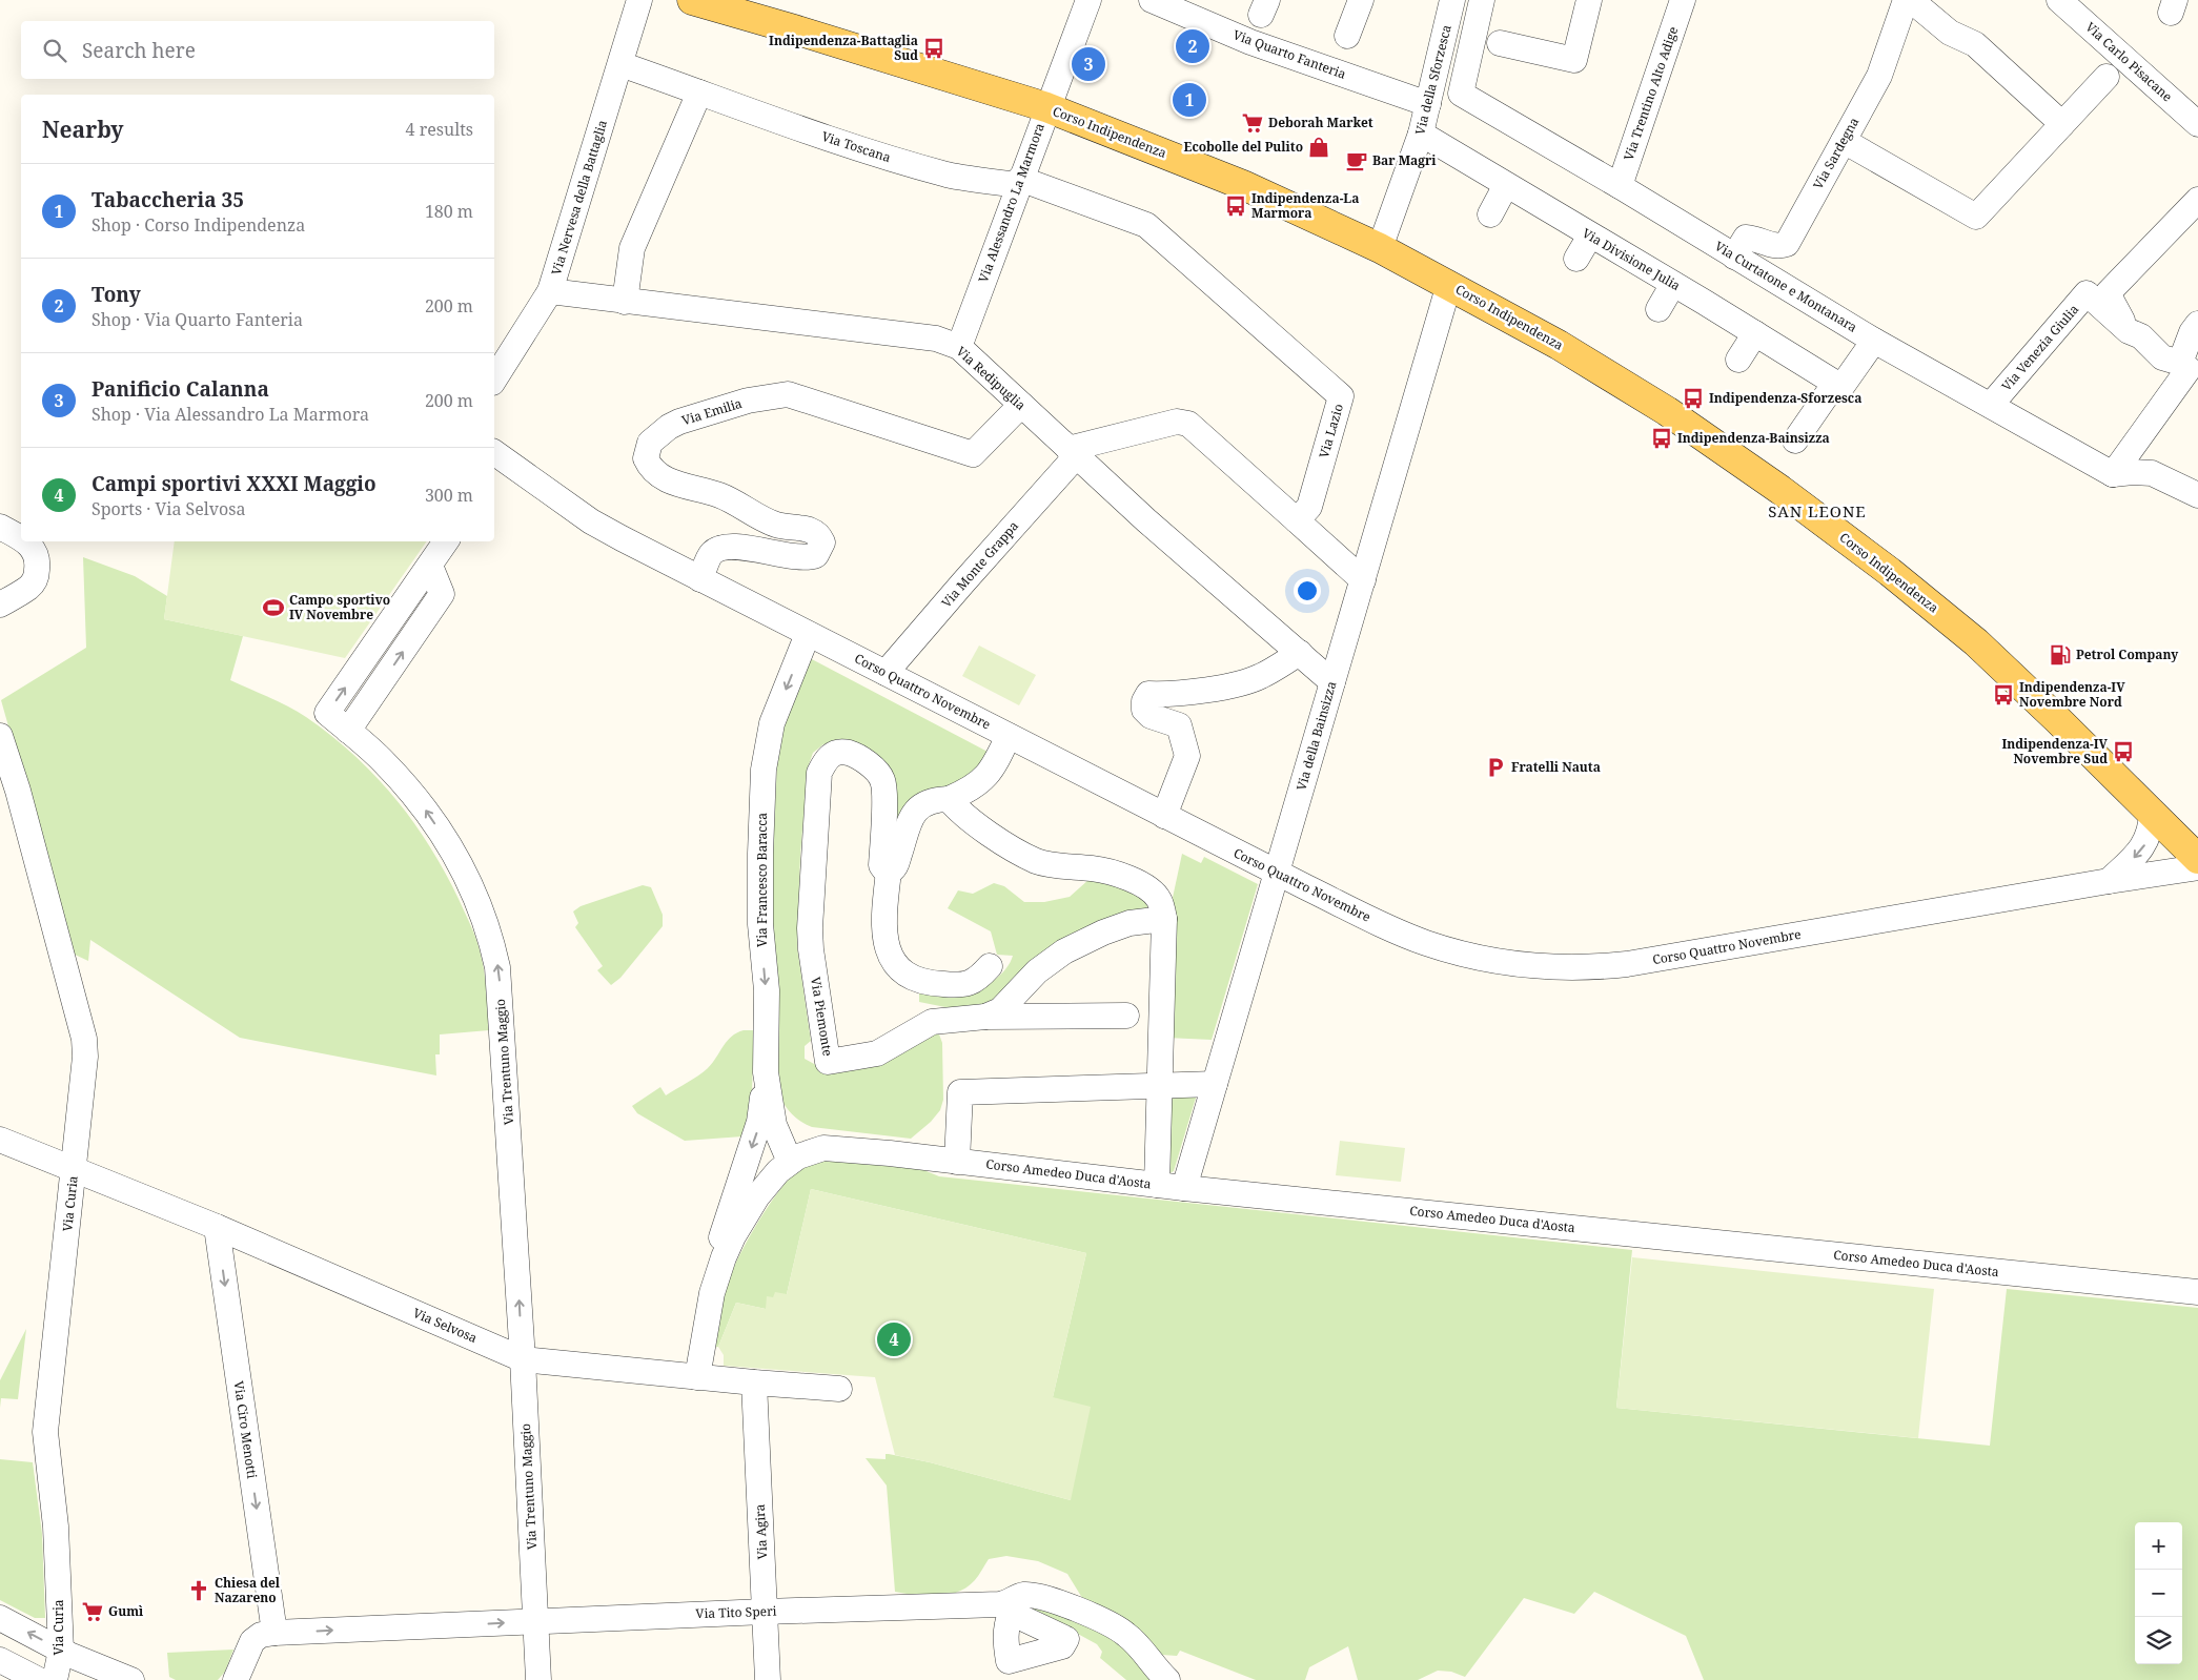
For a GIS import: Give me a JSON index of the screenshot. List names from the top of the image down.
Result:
{
  "streets": {
    "main road": ["Corso Indipendenza"],
    "street": [
      "Via Quarto Fanteria",
      "Via Carlo Pisacane",
      "Via della Sforzesca",
      "Via Trentino Alto Adige",
      "Via Toscana",
      "Via Sardegna",
      "Via Nervesa della Battaglia",
      "Via Alessandro La Marmora",
      "Via Divisione Julia",
      "Via Curtatone e Montanara",
      "Via Venezia Giulia",
      "Via Redipuglia",
      "Via Emilia",
      "Via Lazio",
      "Via Monte Grappa",
      "Corso Quattro Novembre",
      "Via della Bainsizza",
      "Via Francesco Baracca",
      "Via Piemonte",
      "Via Trentuno Maggio",
      "Corso Amedeo Duca d'Aosta",
      "Via Curia",
      "Via Selvosa",
      "Via Ciro Menotti",
      "Via Agira",
      "Via Tito Speri"
    ]
  },
  "crossings": [
    ["Via Quarto Fanteria", "Via della Sforzesca"],
    ["Via della Sforzesca", "Corso Indipendenza"],
    ["Via della Sforzesca", "Via Divisione Julia"],
    ["Via Trentino Alto Adige", "Via Curtatone e Montanara"],
    ["Corso Indipendenza", "Via Alessandro La Marmora"],
    ["Corso Indipendenza", "Via della Bainsizza"],
    ["Via Toscana", "Via Nervesa della Battaglia"],
    ["Via Toscana", "Via Alessandro La Marmora"],
    ["Via Toscana", "Via Lazio"],
    ["Via Sardegna", "Via Curtatone e Montanara"],
    ["Via Nervesa della Battaglia", "Via Redipuglia"],
    ["Via Alessandro La Marmora", "Via Redipuglia"],
    ["Via Alessandro La Marmora", "Via Lazio"],
    ["Via Curtatone e Montanara", "Via Venezia Giulia"],
    ["Via Redipuglia", "Via Emilia"],
    ["Via Redipuglia", "Via Monte Grappa"],
    ["Via Redipuglia", "Via della Bainsizza"],
    ["Via Emilia", "Corso Quattro Novembre"],
    ["Via Monte Grappa", "Corso Quattro Novembre"],
    ["Corso Quattro Novembre", "Via della Bainsizza"],
    ["Corso Quattro Novembre", "Via Francesco Baracca"],
    ["Via della Bainsizza", "Corso Amedeo Duca d'Aosta"],
    ["Via Francesco Baracca", "Corso Amedeo Duca d'Aosta"],
    ["Via Trentuno Maggio", "Via Selvosa"],
    ["Via Trentuno Maggio", "Via Tito Speri"],
    ["Via Curia", "Via Selvosa"],
    ["Via Selvosa", "Via Ciro Menotti"],
    ["Via Selvosa", "Via Agira"],
    ["Via Ciro Menotti", "Via Tito Speri"],
    ["Via Agira", "Via Tito Speri"]
  ],
  "one_way": ["Via Francesco Baracca", "Via Trentuno Maggio", "Via Ciro Menotti"],
  "districts": ["SAN LEONE"],
  "places": {
    "bus stop": [
      "Indipendenza-Battaglia Sud",
      "Indipendenza-La Marmora",
      "Indipendenza-Sforzesca",
      "Indipendenza-Bainsizza",
      "Indipendenza-IV Novembre Nord",
      "Indipendenza-IV Novembre Sud"
    ],
    "supermarket": ["Deborah Market", "Gumì"],
    "shop": ["Ecobolle del Pulito"],
    "cafe": ["Bar Magri"],
    "sports": ["Campo sportivo IV Novembre"],
    "fuel station": ["Petrol Company"],
    "parking": ["Fratelli Nauta"],
    "church": ["Chiesa del Nazareno"]
  },
  "page": {
    "search": "Search here",
    "pins": [
      "2",
      "3",
      "1",
      "4"
    ],
    "heading": ["Nearby", "4 results"],
    "list": [
      {
        "mark": "1",
        "name": "Tabaccheria 35",
        "note": "Shop · Corso Indipendenza",
        "value": "180 m"
      },
      {
        "mark": "2",
        "name": "Tony",
        "note": "Shop · Via Quarto Fanteria",
        "value": "200 m"
      },
      {
        "mark": "3",
        "name": "Panificio Calanna",
        "note": "Shop · Via Alessandro La Marmora",
        "value": "200 m"
      },
      {
        "mark": "4",
        "name": "Campi sportivi XXXI Maggio",
        "note": "Sports · Via Selvosa",
        "value": "300 m"
      }
    ],
    "map_buttons": ["+", "−"]
  }
}
